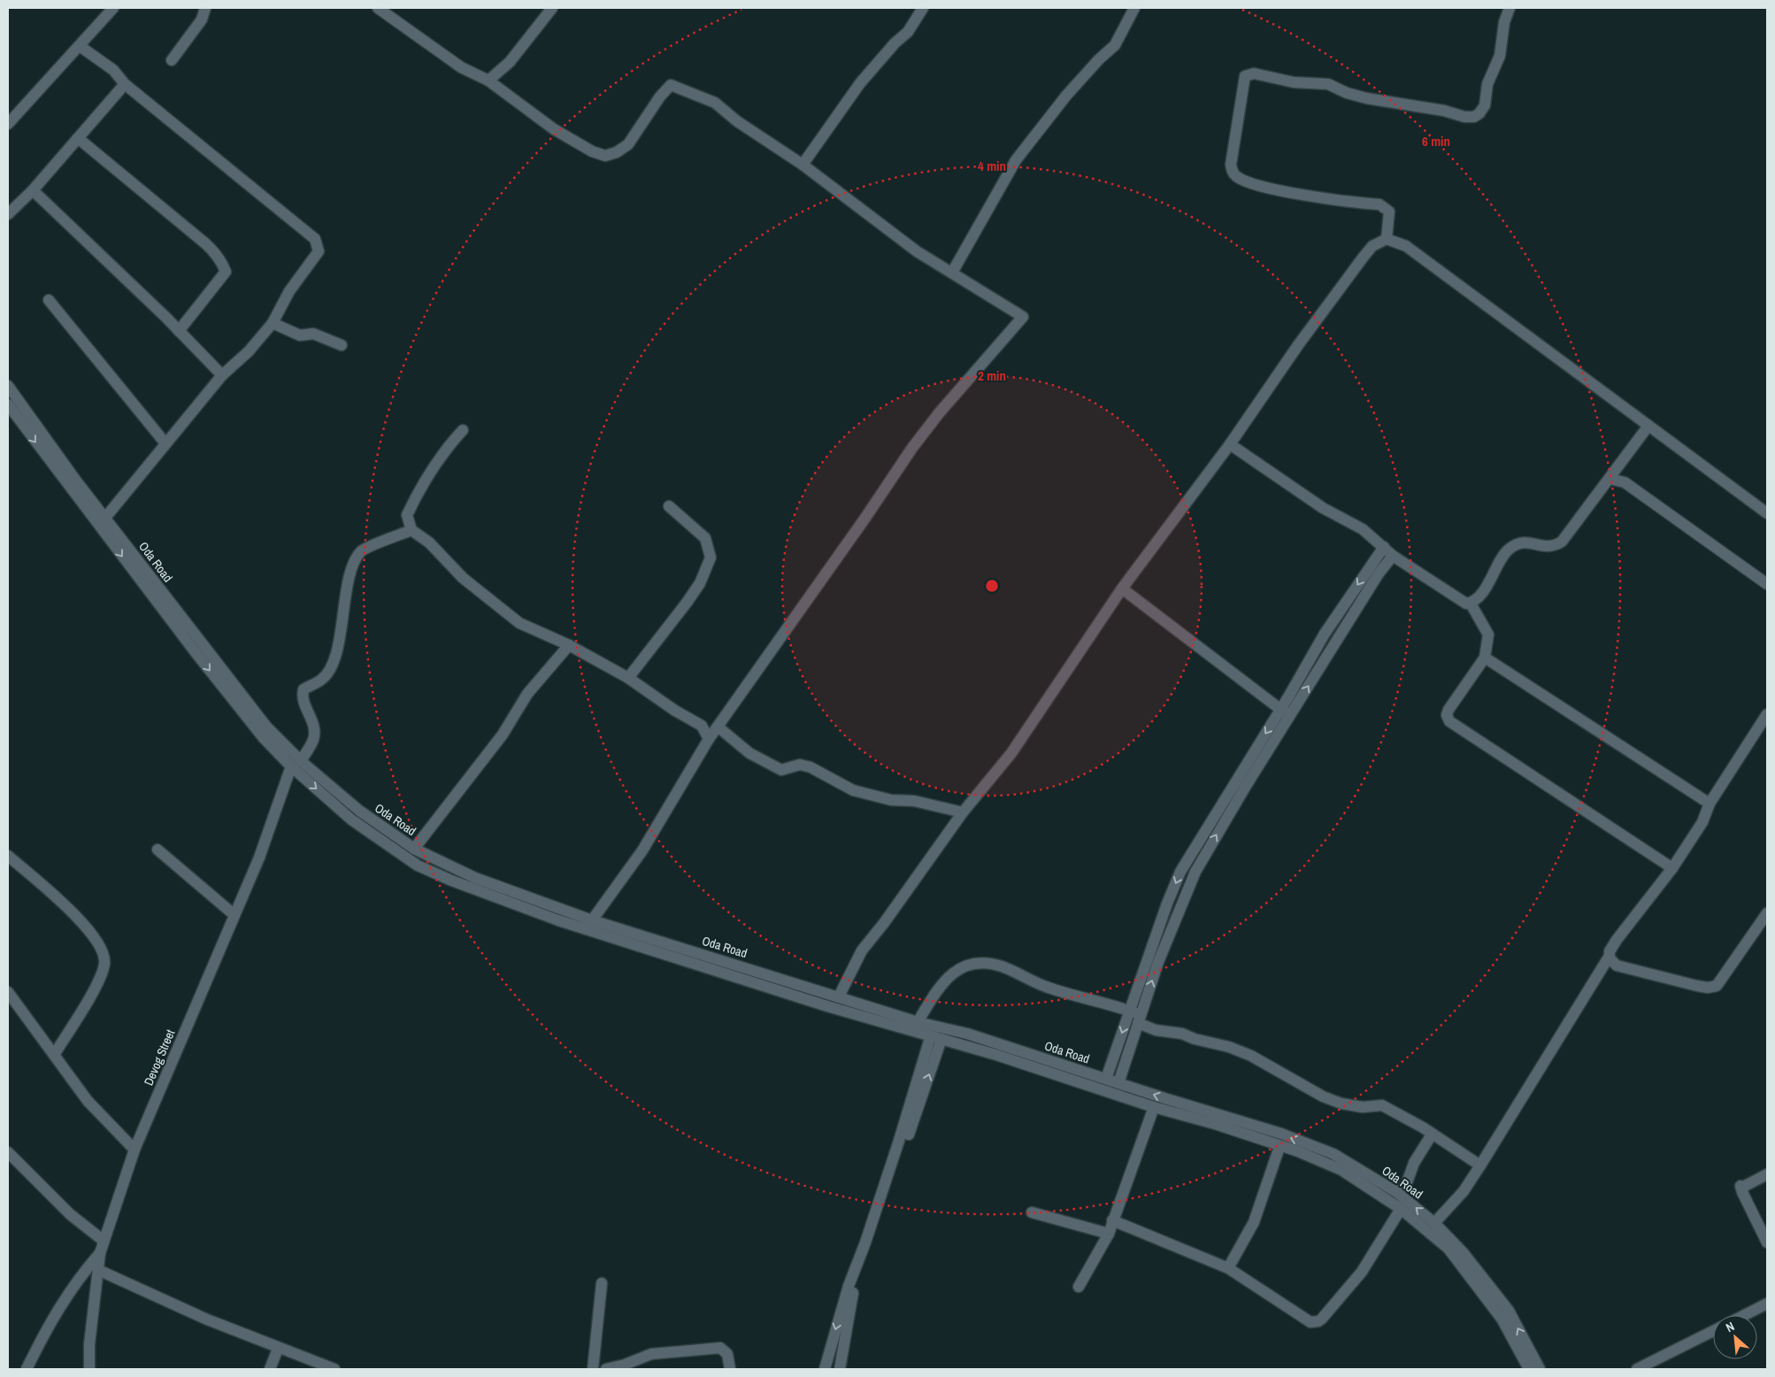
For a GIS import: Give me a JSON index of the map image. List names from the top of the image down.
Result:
{
  "streets": {
    "street": ["Oda Road", "Devog Street"]
  },
  "crossings": [
    ["Oda Road", "Devog Street"]
  ],
  "north": "top left",
  "rings": ["6 min", "4 min", "2 min"]
}
